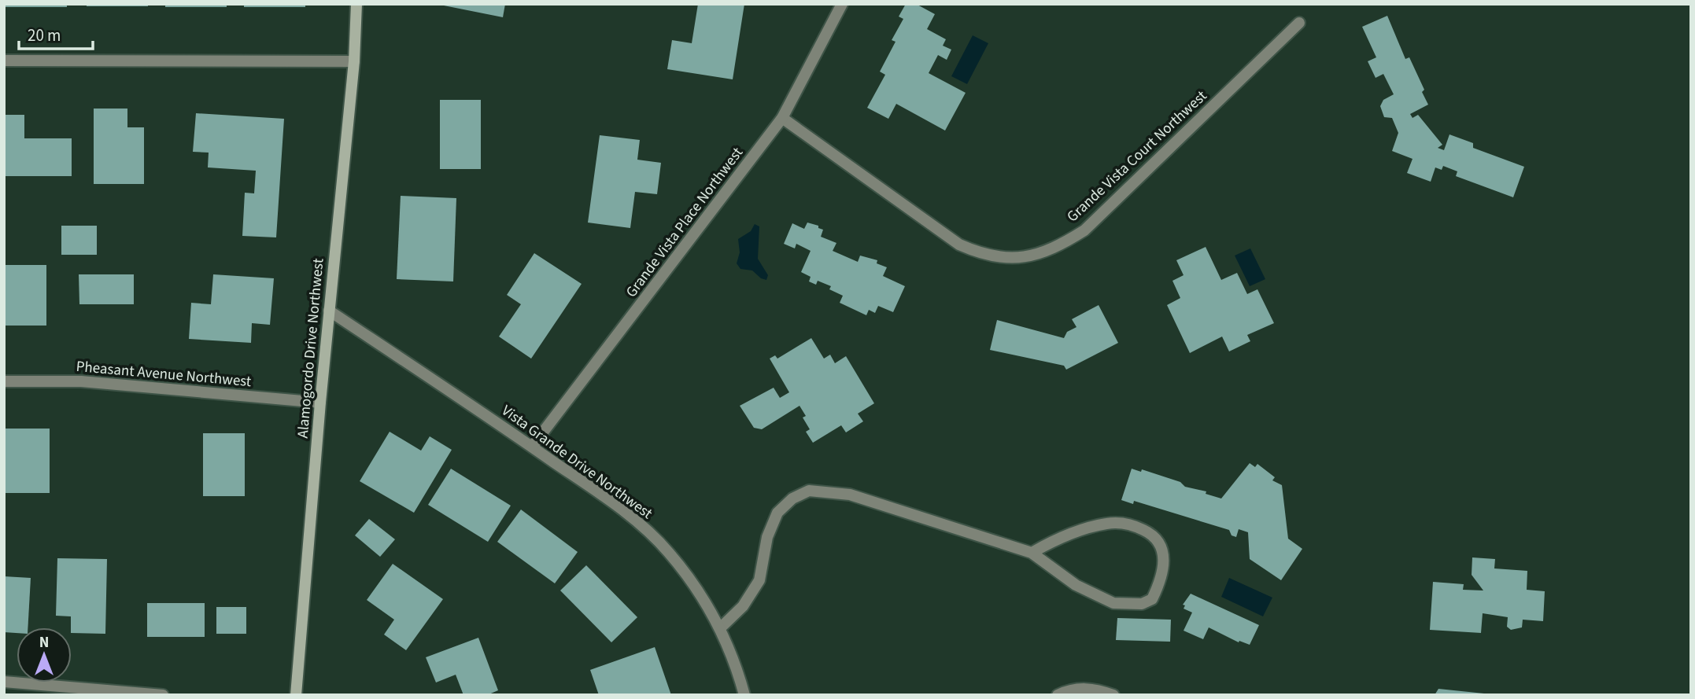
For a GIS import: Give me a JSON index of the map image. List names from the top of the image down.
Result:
{
  "streets": {
    "street": [
      "Grande Vista Court Northwest",
      "Grande Vista Place Northwest",
      "Alamogordo Drive Northwest",
      "Pheasant Avenue Northwest",
      "Vista Grande Drive Northwest"
    ]
  },
  "crossings": [
    ["Grande Vista Court Northwest", "Grande Vista Place Northwest"],
    ["Grande Vista Place Northwest", "Vista Grande Drive Northwest"],
    ["Alamogordo Drive Northwest", "Pheasant Avenue Northwest"],
    ["Alamogordo Drive Northwest", "Vista Grande Drive Northwest"]
  ],
  "scale_bar": "20 m",
  "north": "top"
}
